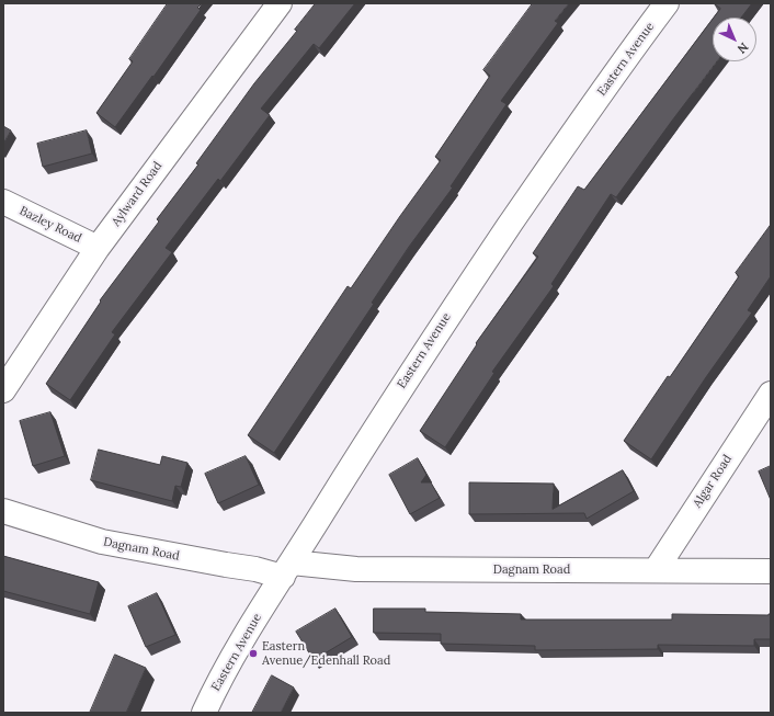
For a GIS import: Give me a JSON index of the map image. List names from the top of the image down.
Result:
{
  "streets": {
    "street": [
      "Eastern Avenue",
      "Aylward Road",
      "Bazley Road",
      "Algar Road",
      "Dagnam Road"
    ]
  },
  "crossings": [
    ["Eastern Avenue", "Dagnam Road"],
    ["Aylward Road", "Bazley Road"],
    ["Algar Road", "Dagnam Road"]
  ],
  "places": ["Eastern Avenue/Edenhall Road"],
  "north": "bottom right"
}
